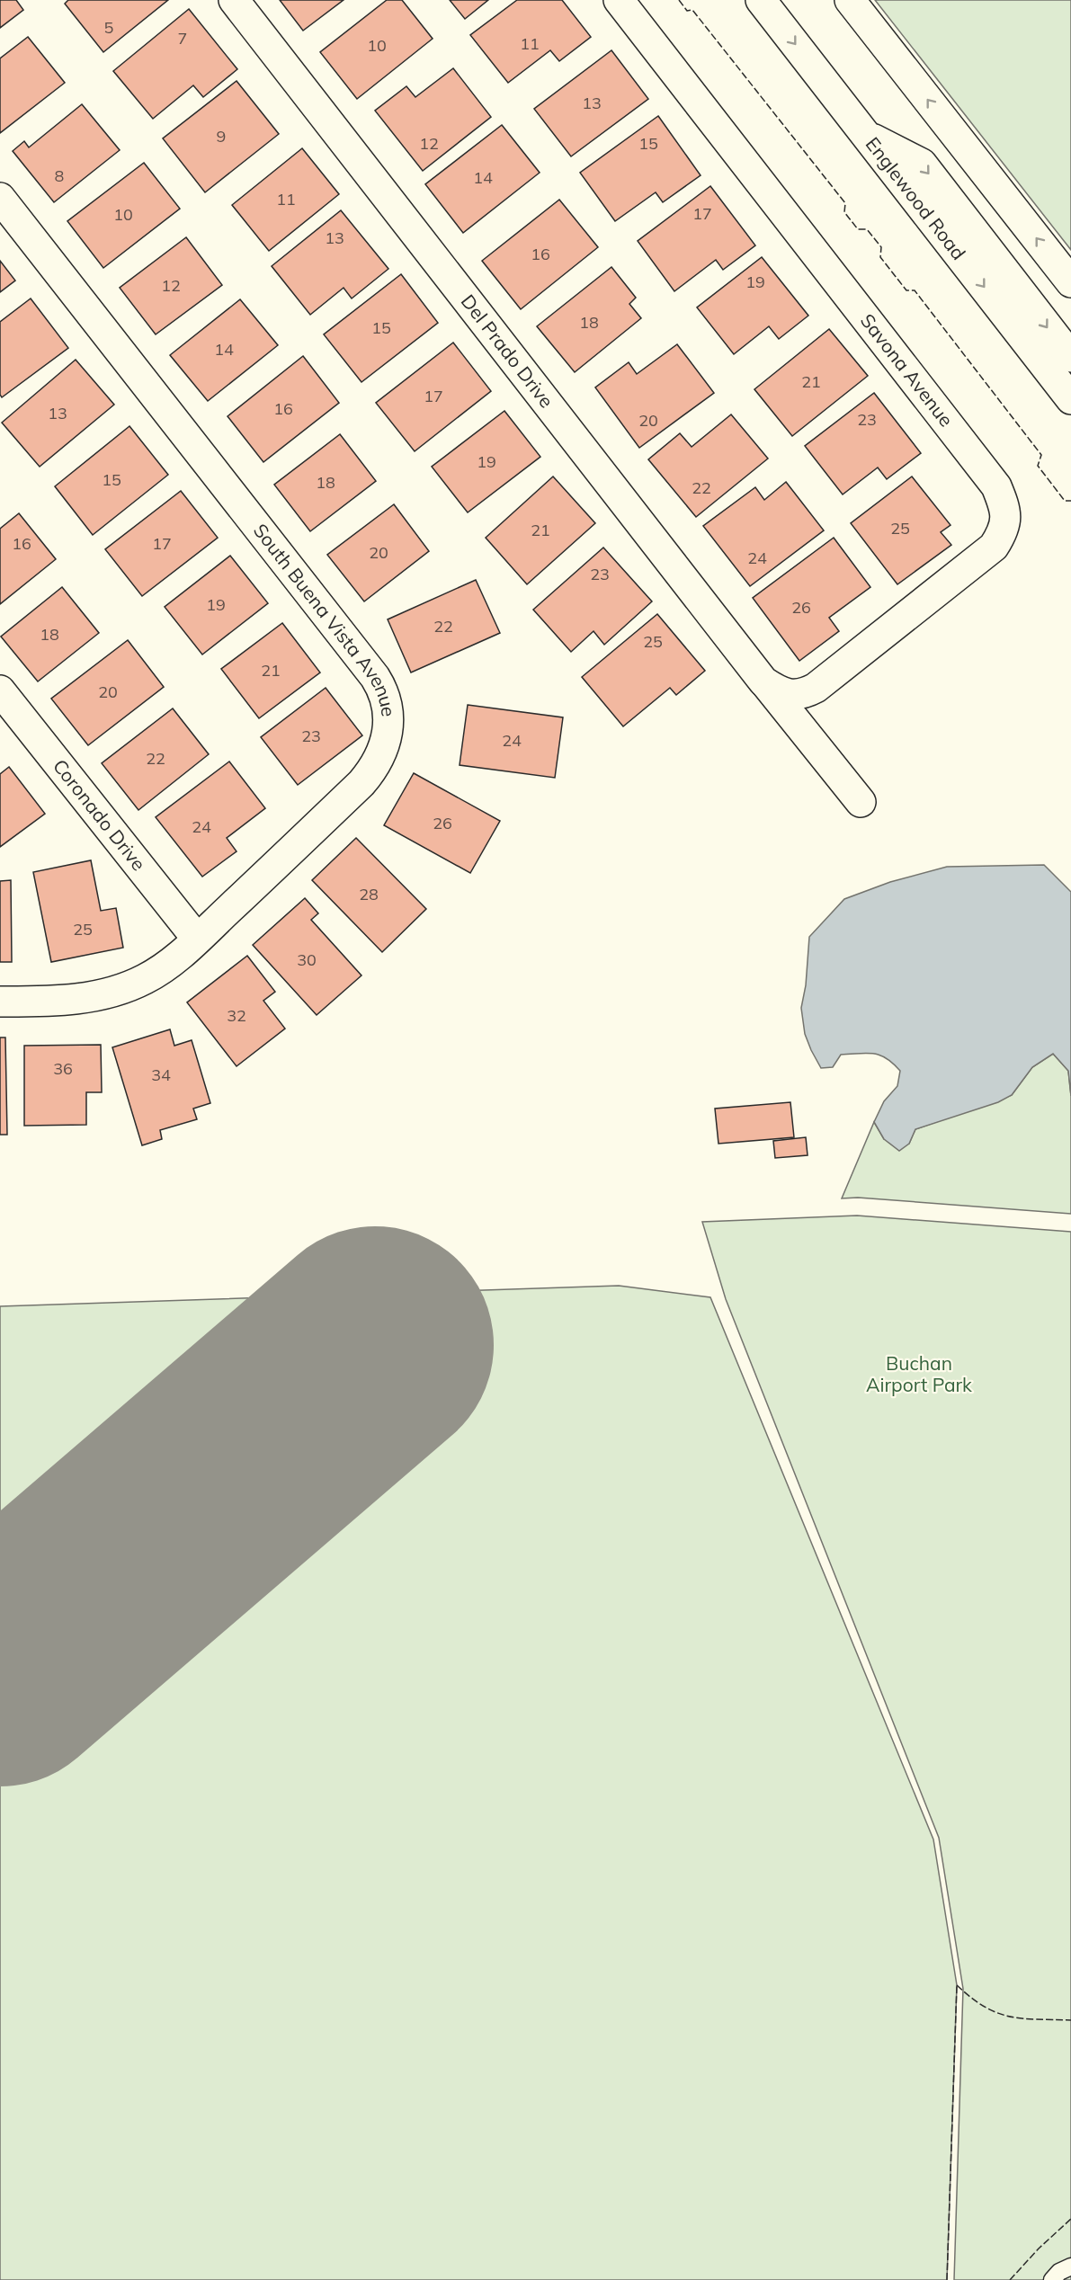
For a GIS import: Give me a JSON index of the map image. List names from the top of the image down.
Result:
{
  "streets": {
    "street": [
      "Englewood Road",
      "Del Prado Drive",
      "Savona Avenue",
      "South Buena Vista Avenue",
      "Coronado Drive"
    ]
  },
  "crossings": [
    ["Del Prado Drive", "Savona Avenue"],
    ["South Buena Vista Avenue", "Coronado Drive"]
  ],
  "parks": ["Buchan Airport Park"],
  "house_numbers": [
    "5",
    "7",
    "11",
    "10",
    "13",
    "9",
    "12",
    "15",
    "8",
    "14",
    "11",
    "17",
    "10",
    "13",
    "16",
    "19",
    "12",
    "18",
    "15",
    "14",
    "21",
    "17",
    "16",
    "13",
    "23",
    "20",
    "19",
    "15",
    "18",
    "22",
    "25",
    "21",
    "16",
    "17",
    "20",
    "24",
    "23",
    "19",
    "26",
    "22",
    "18",
    "25",
    "21",
    "20",
    "23",
    "24",
    "22",
    "26",
    "24",
    "28",
    "25",
    "30",
    "32",
    "36",
    "34"
  ]
}
